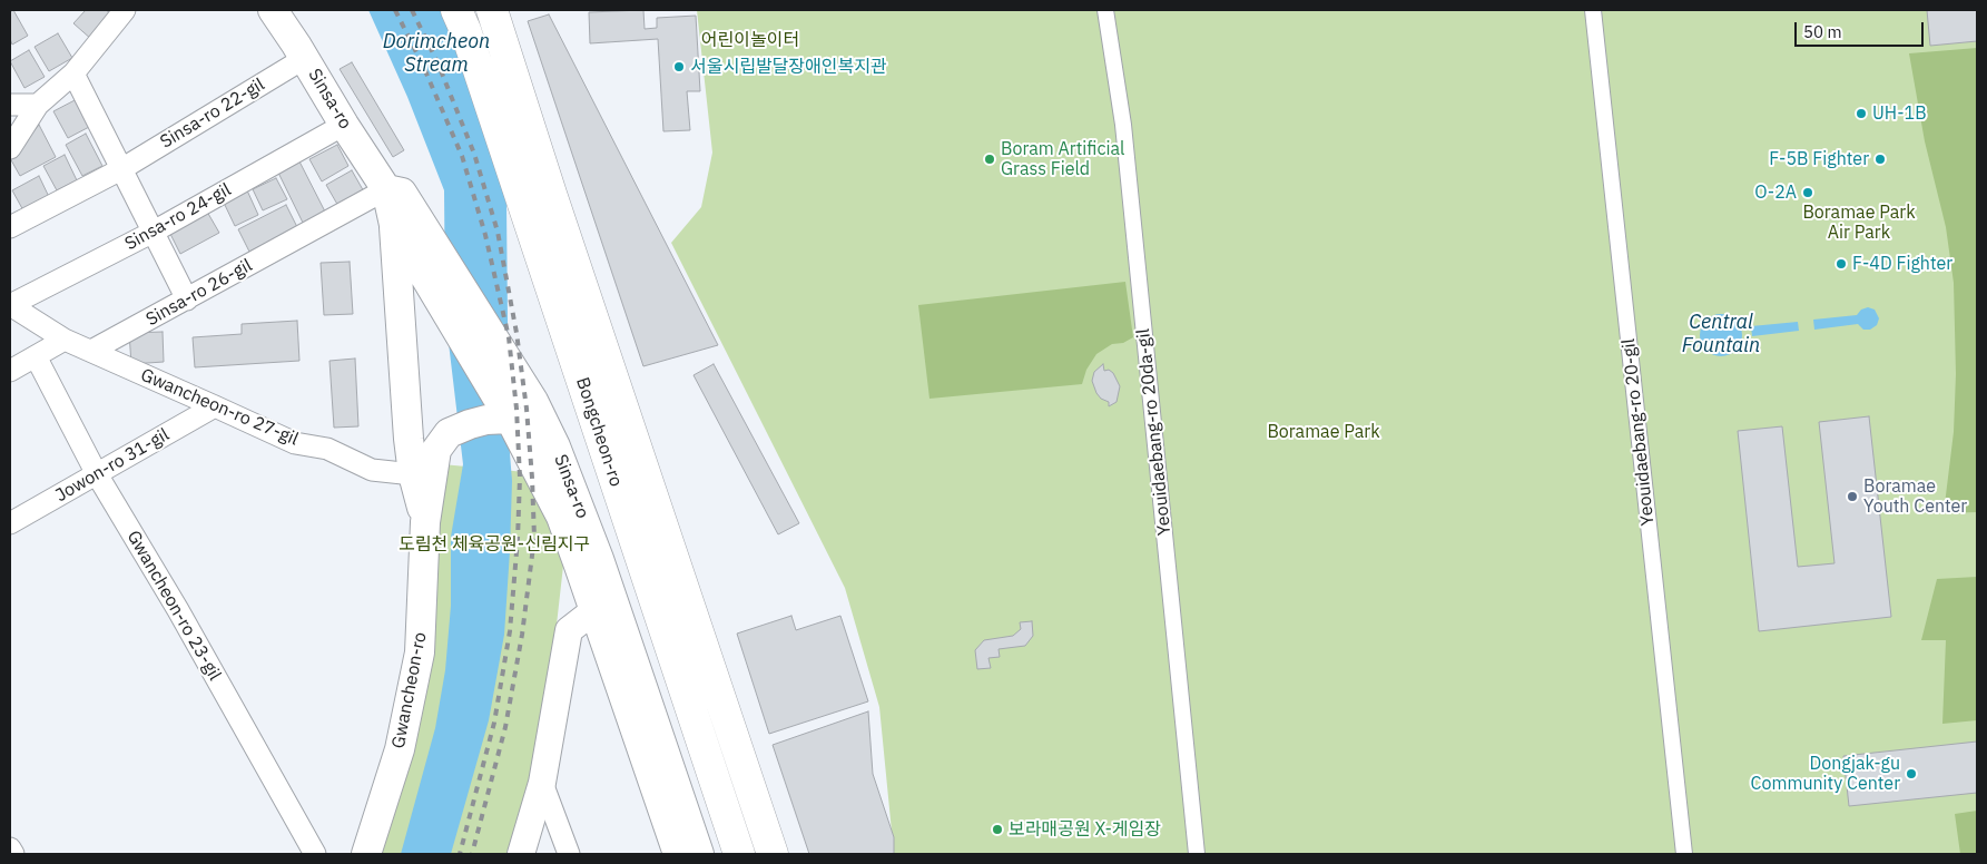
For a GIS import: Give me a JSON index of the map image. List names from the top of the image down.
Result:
{
  "streets": {
    "main road": ["Sinsa-ro", "Bongcheon-ro", "Gwancheon-ro"],
    "street": [
      "Sinsa-ro 22-gil",
      "Sinsa-ro 24-gil",
      "Sinsa-ro 26-gil",
      "Gwancheon-ro 27-gil",
      "Yeouidaebang-ro 20da-gil",
      "Yeouidaebang-ro 20-gil",
      "Jowon-ro 31-gil",
      "Gwancheon-ro 23-gil"
    ]
  },
  "crossings": [
    ["Sinsa-ro", "Sinsa-ro 22-gil"],
    ["Sinsa-ro", "Sinsa-ro 24-gil"],
    ["Sinsa-ro", "Sinsa-ro 26-gil"],
    ["Sinsa-ro", "Gwancheon-ro"],
    ["Sinsa-ro 26-gil", "Gwancheon-ro 27-gil"],
    ["Gwancheon-ro 27-gil", "Jowon-ro 31-gil"],
    ["Gwancheon-ro 27-gil", "Gwancheon-ro"],
    ["Jowon-ro 31-gil", "Gwancheon-ro 23-gil"]
  ],
  "water": ["Dorimcheon Stream", "Central Fountain"],
  "parks": [
    "어린이놀이터",
    "Boramae Park Air Park",
    "Boramae Park",
    "도림천 체육공원-신림지구"
  ],
  "places": [
    "서울시립발달장애인복지관",
    "UH-1B",
    "Boram Artificial Grass Field",
    "F-5B Fighter",
    "O-2A",
    "F-4D Fighter",
    "Boramae Youth Center",
    "Dongjak-gu Community Center",
    "보라매공원 X-게임장"
  ],
  "scale_bar": "50 m"
}
